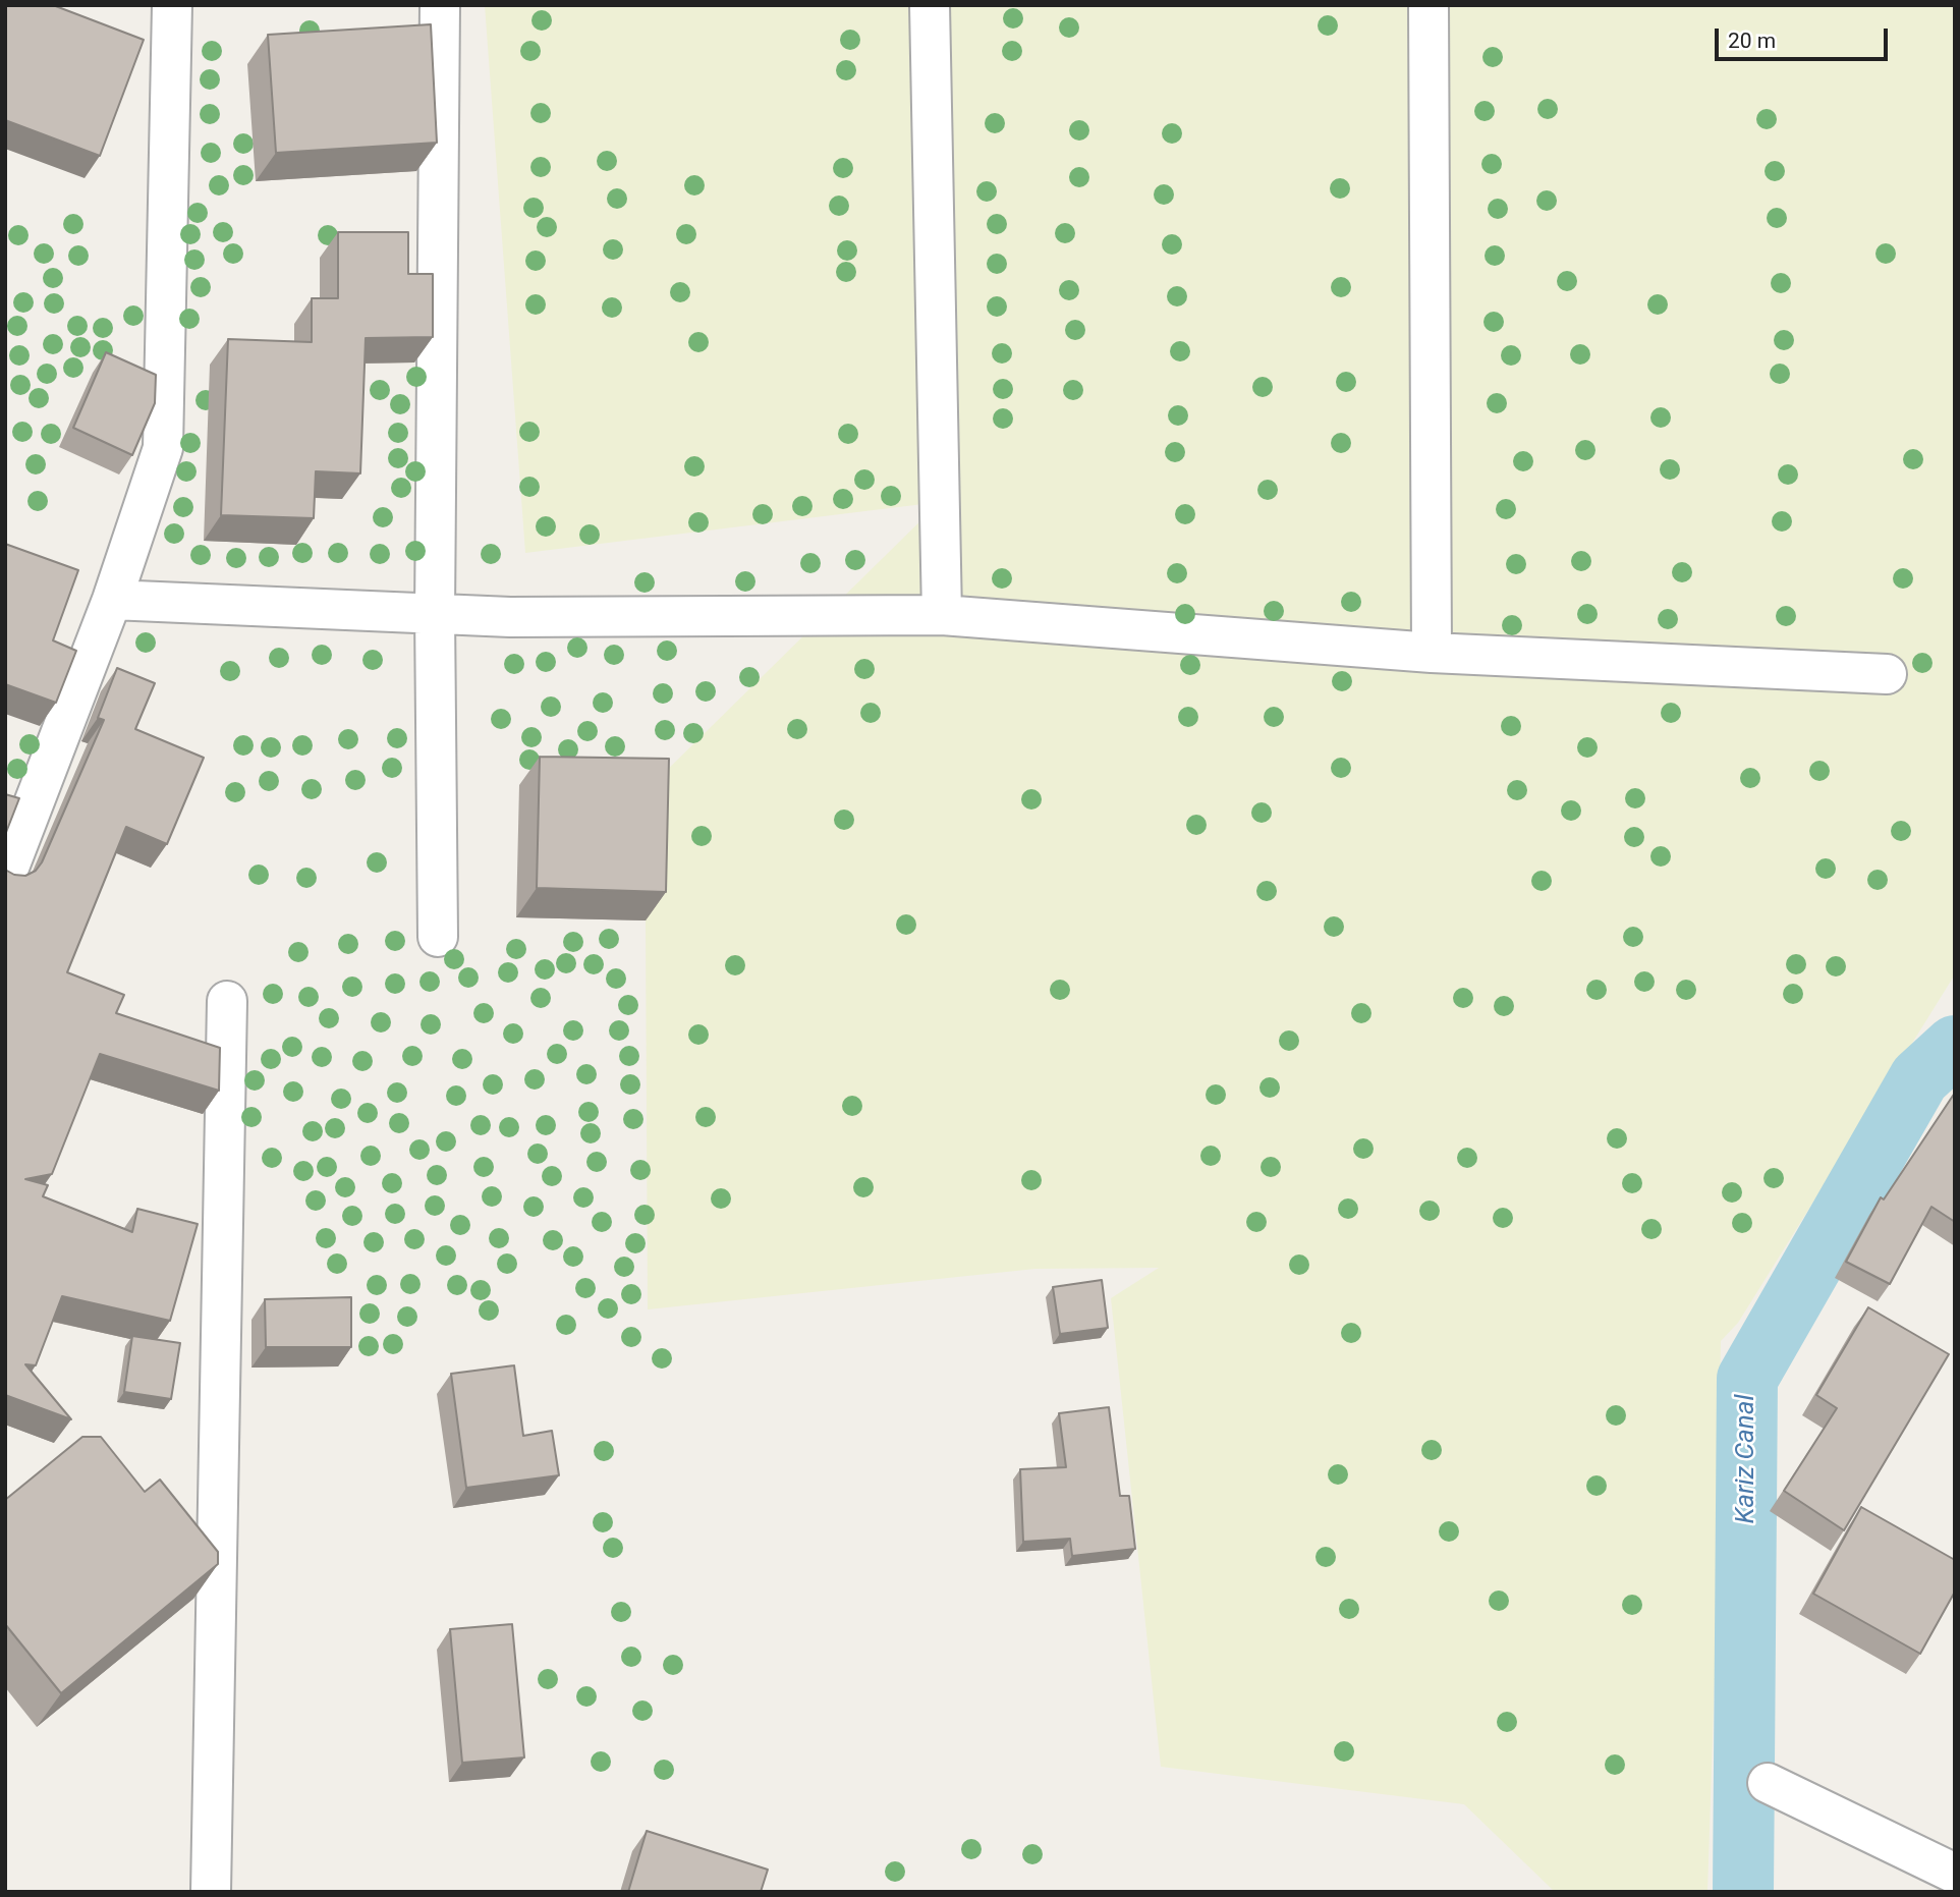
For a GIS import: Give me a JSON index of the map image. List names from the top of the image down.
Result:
{
  "water": ["Kariz Canal"],
  "scale_bar": "20 m"
}
